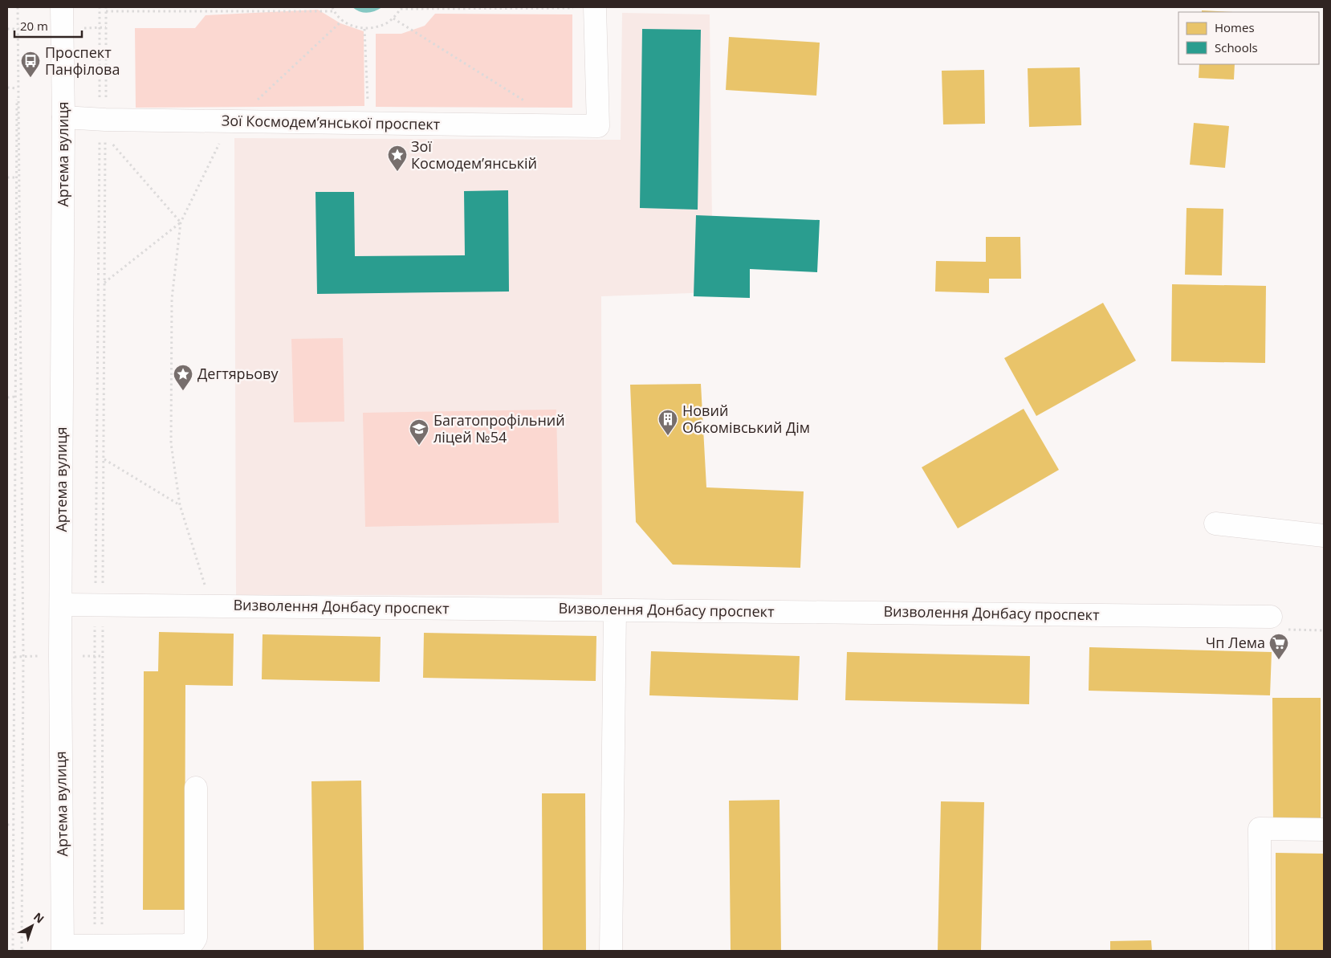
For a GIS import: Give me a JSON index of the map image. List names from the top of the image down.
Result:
{
  "streets": {
    "street": ["Зої Космодем’янської проспект", "Артема вулиця", "Визволення Донбасу проспект"]
  },
  "crossings": [
    ["Зої Космодем’янської проспект", "Артема вулиця"],
    ["Артема вулиця", "Визволення Донбасу проспект"]
  ],
  "places": {
    "bus stop": ["Проспект Панфілова"],
    "place": ["Зої Космодем’янській", "Дегтярьову"],
    "building": ["Новий Обкомівський Дім"],
    "school or university": ["Багатопрофільний ліцей №54"],
    "supermarket": ["Чп Лема"]
  },
  "legend": ["Homes", "Schools"],
  "scale_bar": "20 m",
  "north": "top right"
}
